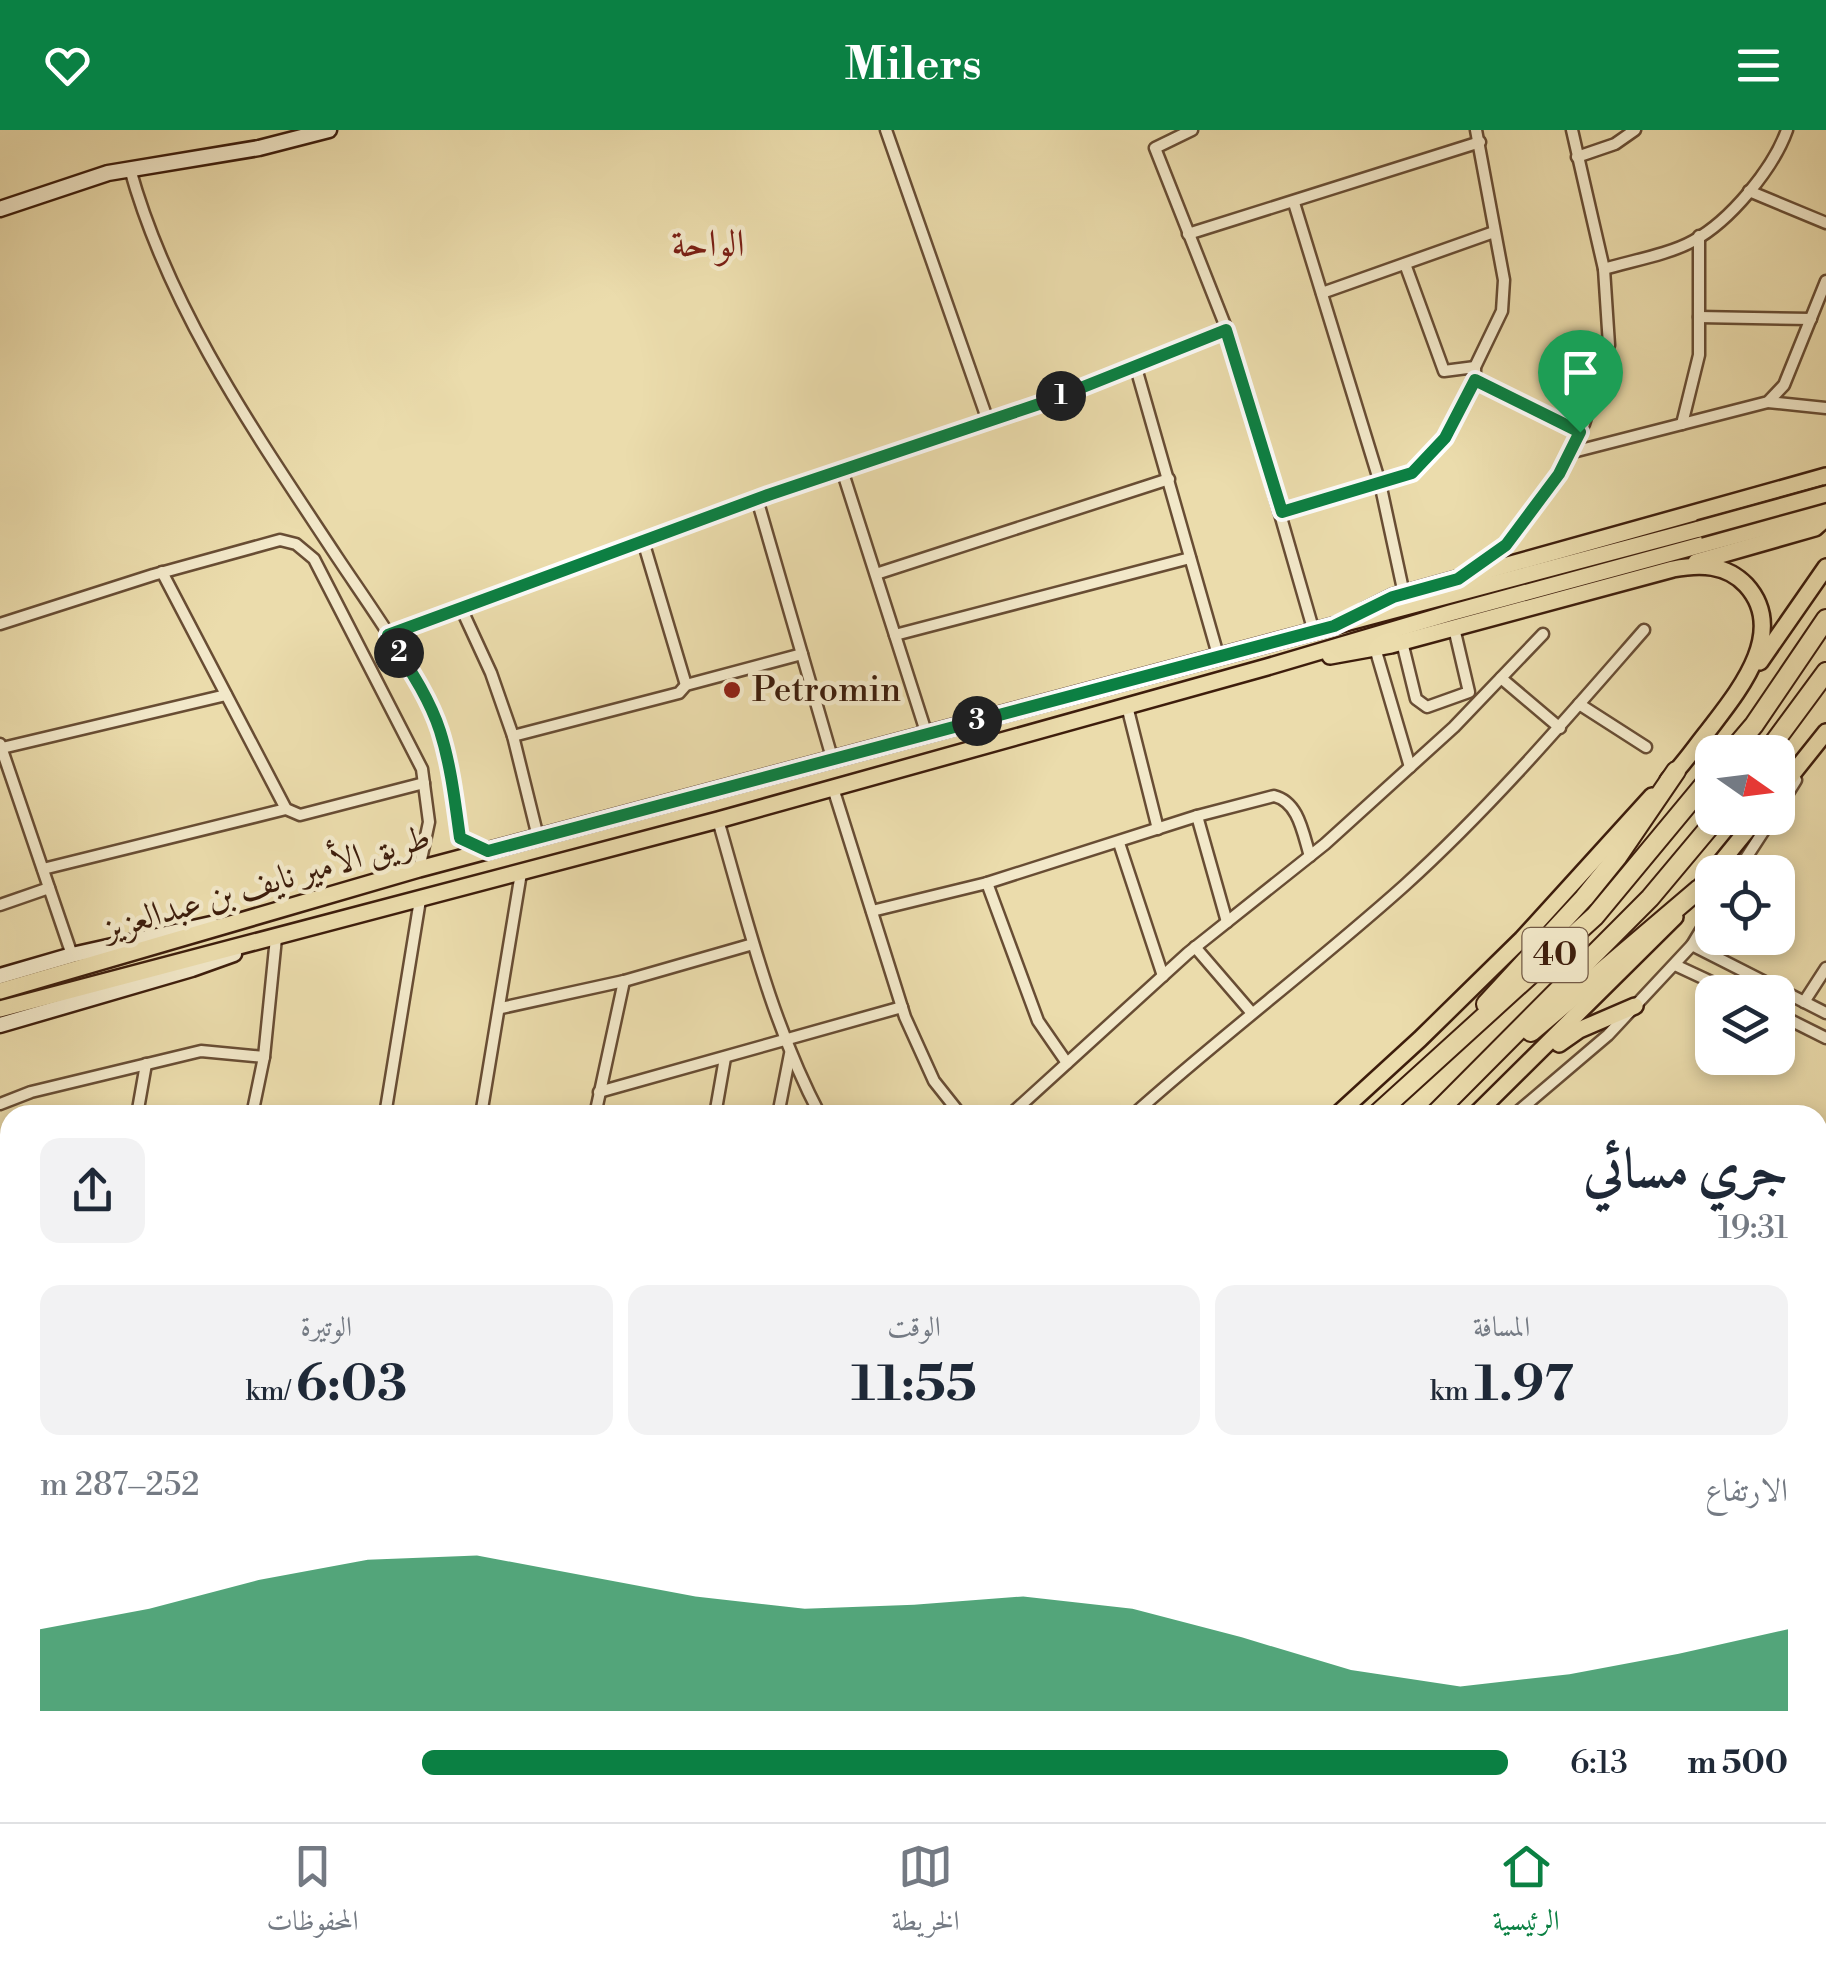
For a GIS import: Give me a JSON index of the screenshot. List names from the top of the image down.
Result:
{
  "streets": {
    "highway": ["40"],
    "main road": ["طريق الأمير نايف بن عبدالعزيز"]
  },
  "districts": ["الواحة"],
  "places": ["Petromin"],
  "north": "right",
  "page": {
    "header": "Milers",
    "pins": ["1", "2", "3"],
    "heading": ["جري مسائي", "19:31"],
    "stats": [
      ["المسافة", "1.97 km"],
      ["الوقت", "11:55"],
      ["الوتيرة", "6:03 /km"]
    ],
    "chart": ["الارتفاع", "252–287 m"],
    "list": [
      {
        "name": "500 m",
        "note": "6:13"
      }
    ],
    "tabs": ["الرئيسية", "الخريطة", "المحفوظات"]
  }
}
